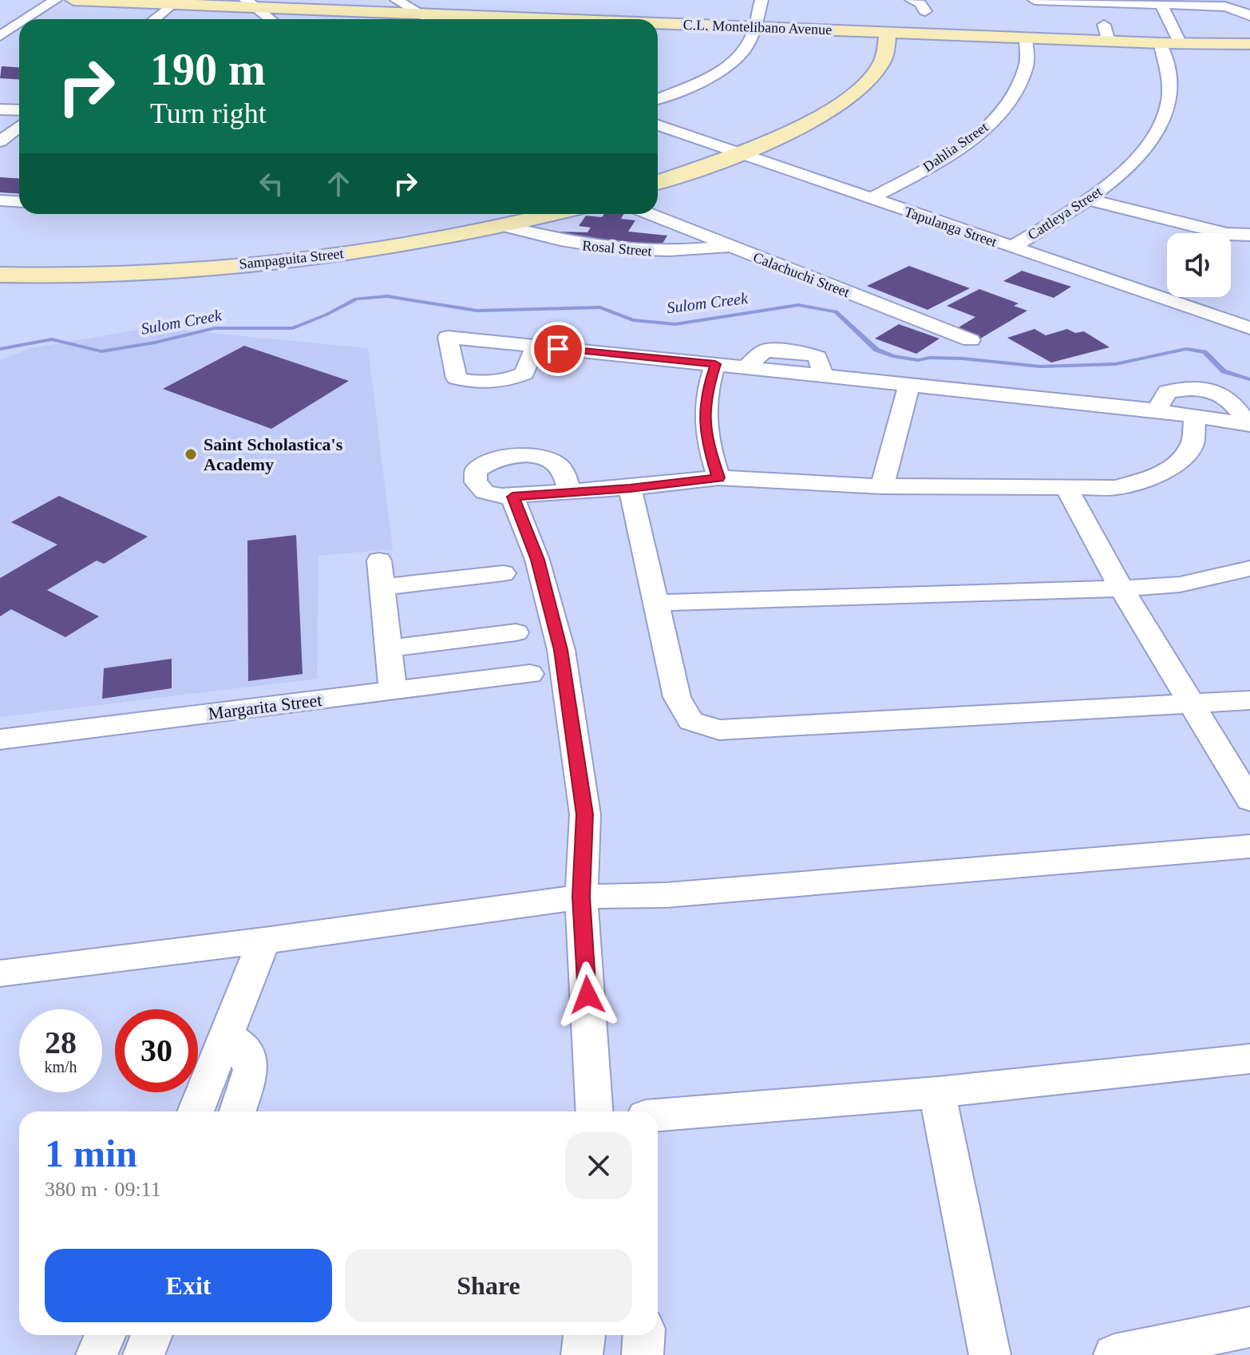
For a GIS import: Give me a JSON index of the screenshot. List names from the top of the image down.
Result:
{
  "streets": {
    "street": [
      "C.L. Montelibano Avenue",
      "Dahlia Street",
      "Cattleya Street",
      "Tapulanga Street",
      "Rosal Street",
      "Sampaguita Street",
      "Calachuchi Street",
      "Margarita Street"
    ]
  },
  "crossings": [
    ["C.L. Montelibano Avenue", "Dahlia Street"],
    ["C.L. Montelibano Avenue", "Cattleya Street"],
    ["Dahlia Street", "Tapulanga Street"],
    ["Cattleya Street", "Tapulanga Street"],
    ["Rosal Street", "Sampaguita Street"],
    ["Rosal Street", "Calachuchi Street"]
  ],
  "water": ["Sulom Creek"],
  "places": ["Saint Scholastica's Academy"],
  "page": {
    "turn": ["190 m", "Turn right"],
    "speed": "28 km/h",
    "limit": "30",
    "heading": ["1 min", "380 m · 09:11"],
    "buttons": ["Exit", "Share"]
  }
}
